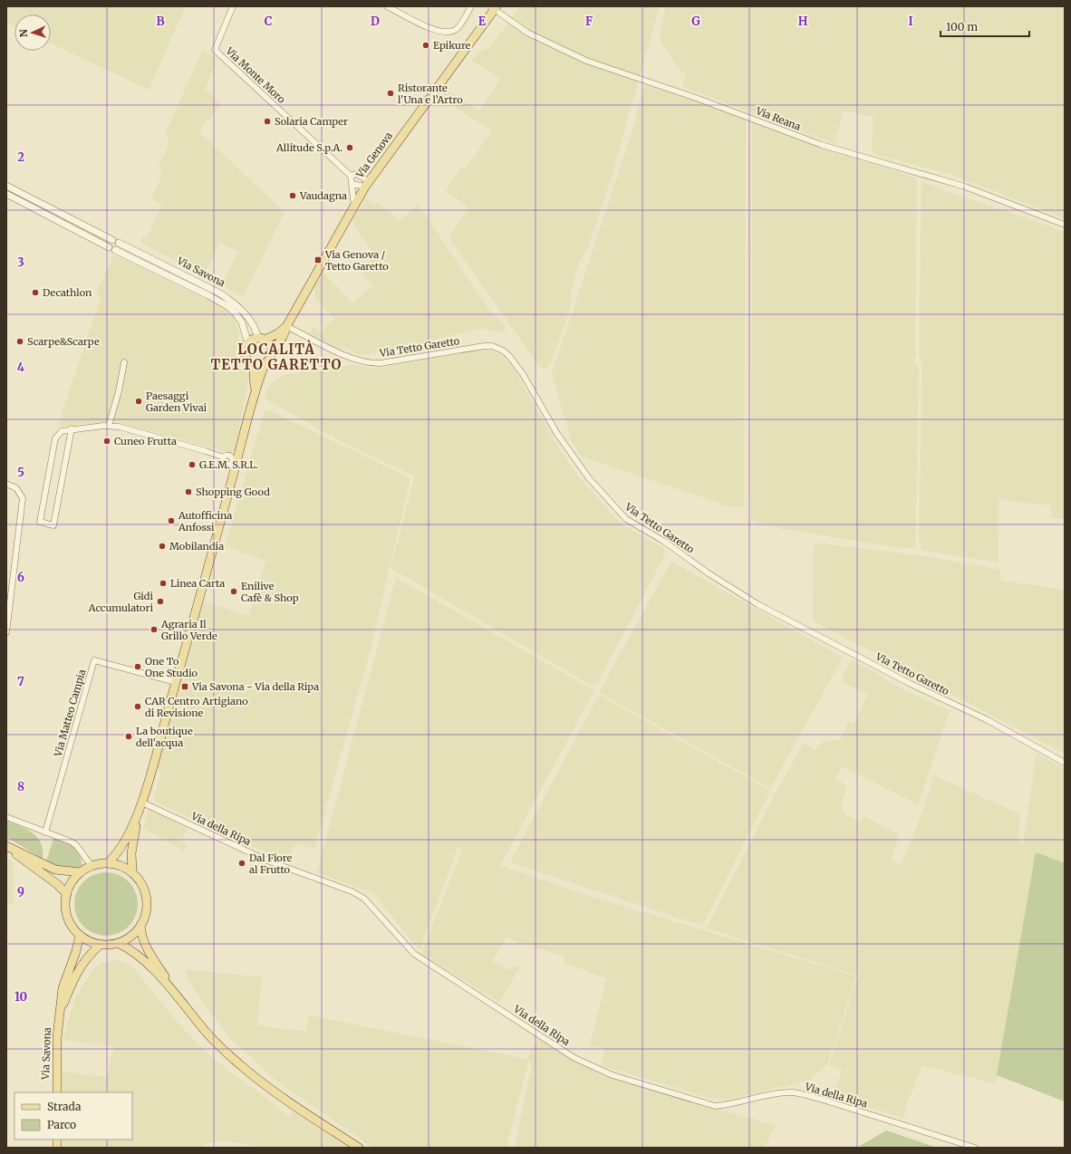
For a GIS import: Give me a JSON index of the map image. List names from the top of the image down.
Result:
{
  "streets": {
    "main road": ["Via Genova", "Via Savona"],
    "street": [
      "Via Monte Moro",
      "Via Reana",
      "Via Tetto Garetto",
      "Via Matteo Campia",
      "Via della Ripa"
    ]
  },
  "crossings": [
    ["Via Monte Moro", "Via Genova"],
    ["Via Reana", "Via Genova"],
    ["Via Genova", "Via Savona"],
    ["Via Genova", "Via Tetto Garetto"]
  ],
  "districts": ["LOCALITÀ TETTO GARETTO"],
  "places": {
    "other": [
      "Epikure",
      "Ristorante l’Una e l’Artro",
      "Solaria Camper",
      "Allitude S.p.A.",
      "Vaudagna",
      "Decathlon",
      "Scarpe&Scarpe",
      "Paesaggi Garden Vivai",
      "Cuneo Frutta",
      "G.E.M. S.R.L.",
      "Shopping Good",
      "Autofficina Anfossi",
      "Mobilandia",
      "Linea Carta",
      "Enilive Cafè & Shop",
      "Gidi Accumulatori",
      "Agraria Il Grillo Verde",
      "One To One Studio",
      "CAR Centro Artigiano di Revisione",
      "La boutique dell'acqua",
      "Dal Fiore al Frutto"
    ],
    "transit": ["Via Genova / Tetto Garetto", "Via Savona - Via della Ripa"]
  },
  "legend": ["Strada", "Parco"],
  "scale_bar": "100 m",
  "north": "left",
  "grid": {
    "columns": [
      "B",
      "C",
      "D",
      "E",
      "F",
      "G",
      "H",
      "I"
    ],
    "rows": [
      "2",
      "3",
      "4",
      "5",
      "6",
      "7",
      "8",
      "9",
      "10"
    ]
  }
}
